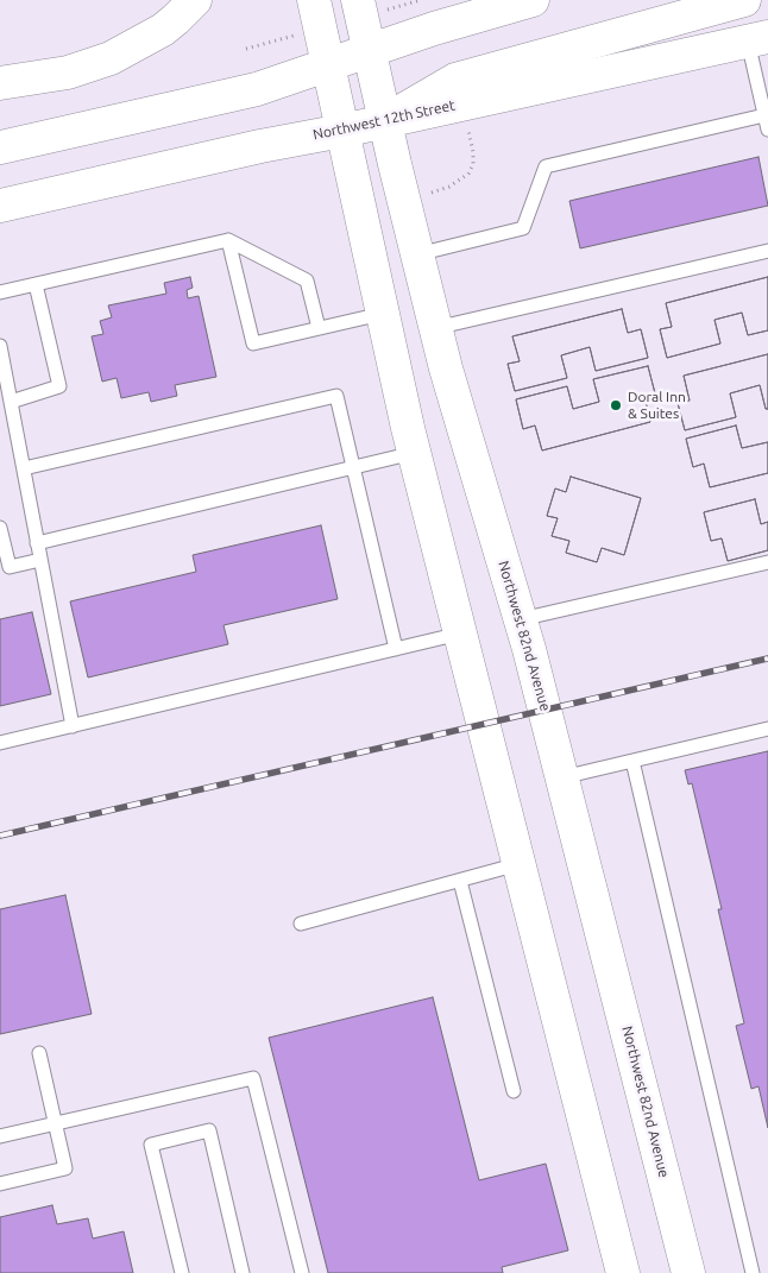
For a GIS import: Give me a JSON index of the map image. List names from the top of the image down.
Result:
{
  "streets": {
    "main road": ["Northwest 12th Street", "Northwest 82nd Avenue"]
  },
  "crossings": [
    ["Northwest 12th Street", "Northwest 82nd Avenue"]
  ],
  "places": ["Doral Inn & Suites"]
}
